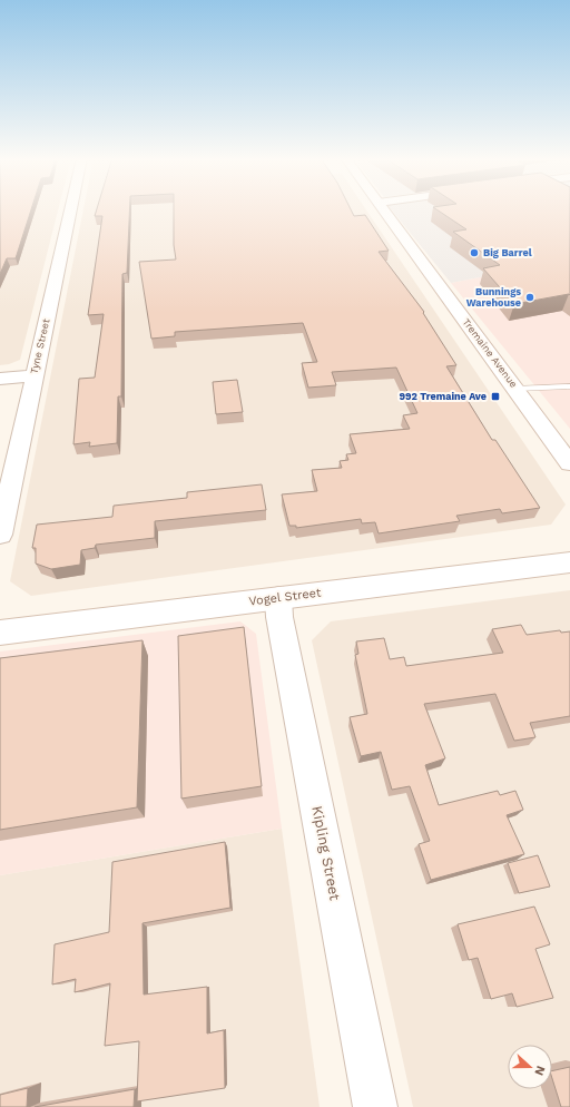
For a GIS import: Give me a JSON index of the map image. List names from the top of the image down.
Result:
{
  "streets": {
    "street": [
      "Tyne Street",
      "Tremaine Avenue",
      "Vogel Street",
      "Kipling Street"
    ]
  },
  "crossings": [
    ["Vogel Street", "Kipling Street"]
  ],
  "places": {
    "other": ["Big Barrel", "Bunnings Warehouse"],
    "transit": ["992 Tremaine Ave"]
  },
  "north": "right"
}
